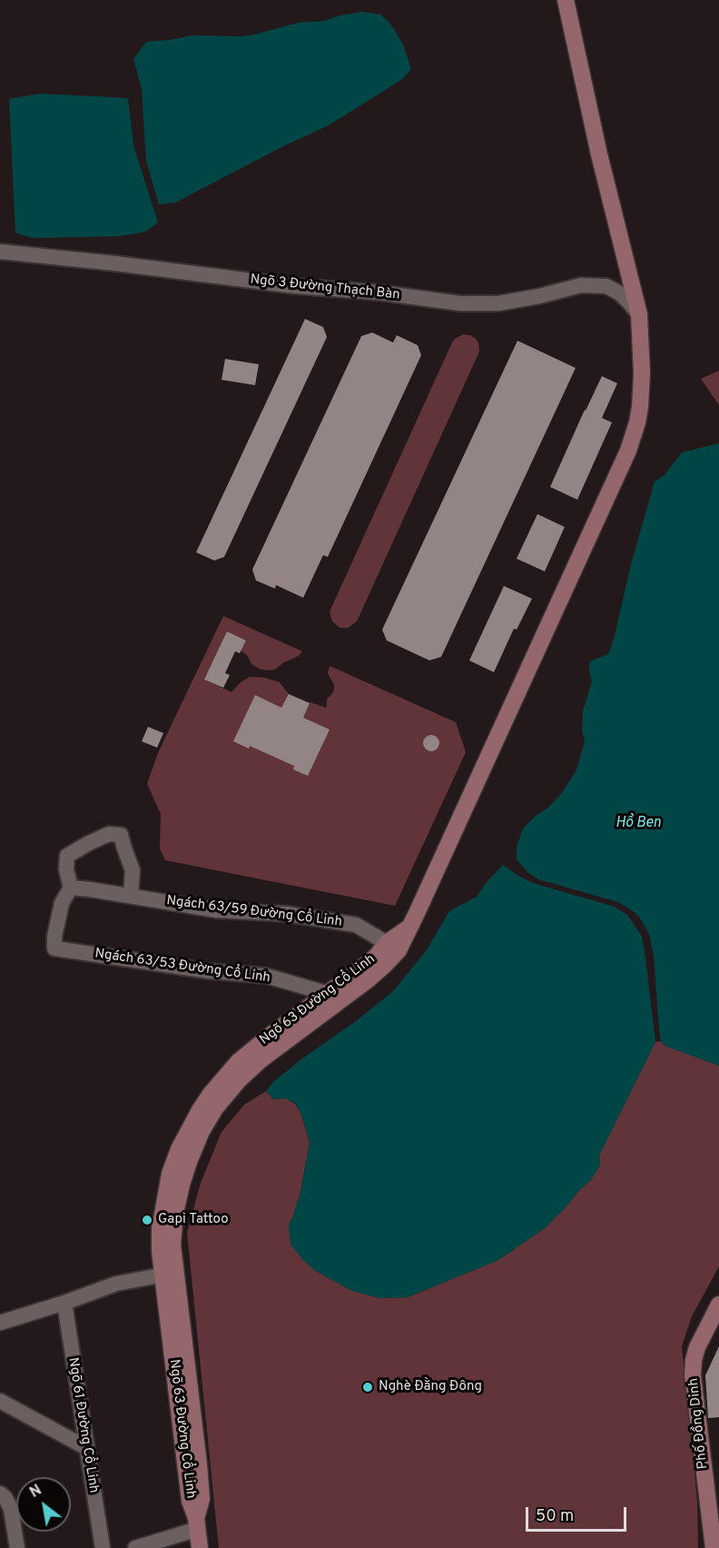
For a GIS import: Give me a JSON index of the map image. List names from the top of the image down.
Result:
{
  "streets": {
    "street": [
      "Ngõ 3 Đường Thạch Bàn",
      "Ngách 63/59 Đường Cổ Linh",
      "Ngách 63/53 Đường Cổ Linh",
      "Ngõ 63 Đường Cổ Linh",
      "Phố Đồng Dinh",
      "Ngõ 61 Đường Cổ Linh"
    ]
  },
  "crossings": [
    ["Ngõ 3 Đường Thạch Bàn", "Ngõ 63 Đường Cổ Linh"],
    ["Ngách 63/59 Đường Cổ Linh", "Ngách 63/53 Đường Cổ Linh"],
    ["Ngách 63/59 Đường Cổ Linh", "Ngõ 63 Đường Cổ Linh"],
    ["Ngách 63/53 Đường Cổ Linh", "Ngõ 63 Đường Cổ Linh"]
  ],
  "water": ["Hồ Ben"],
  "places": ["Gapi Tattoo", "Nghè Đằng Đông"],
  "scale_bar": "50 m",
  "north": "top left"
}
